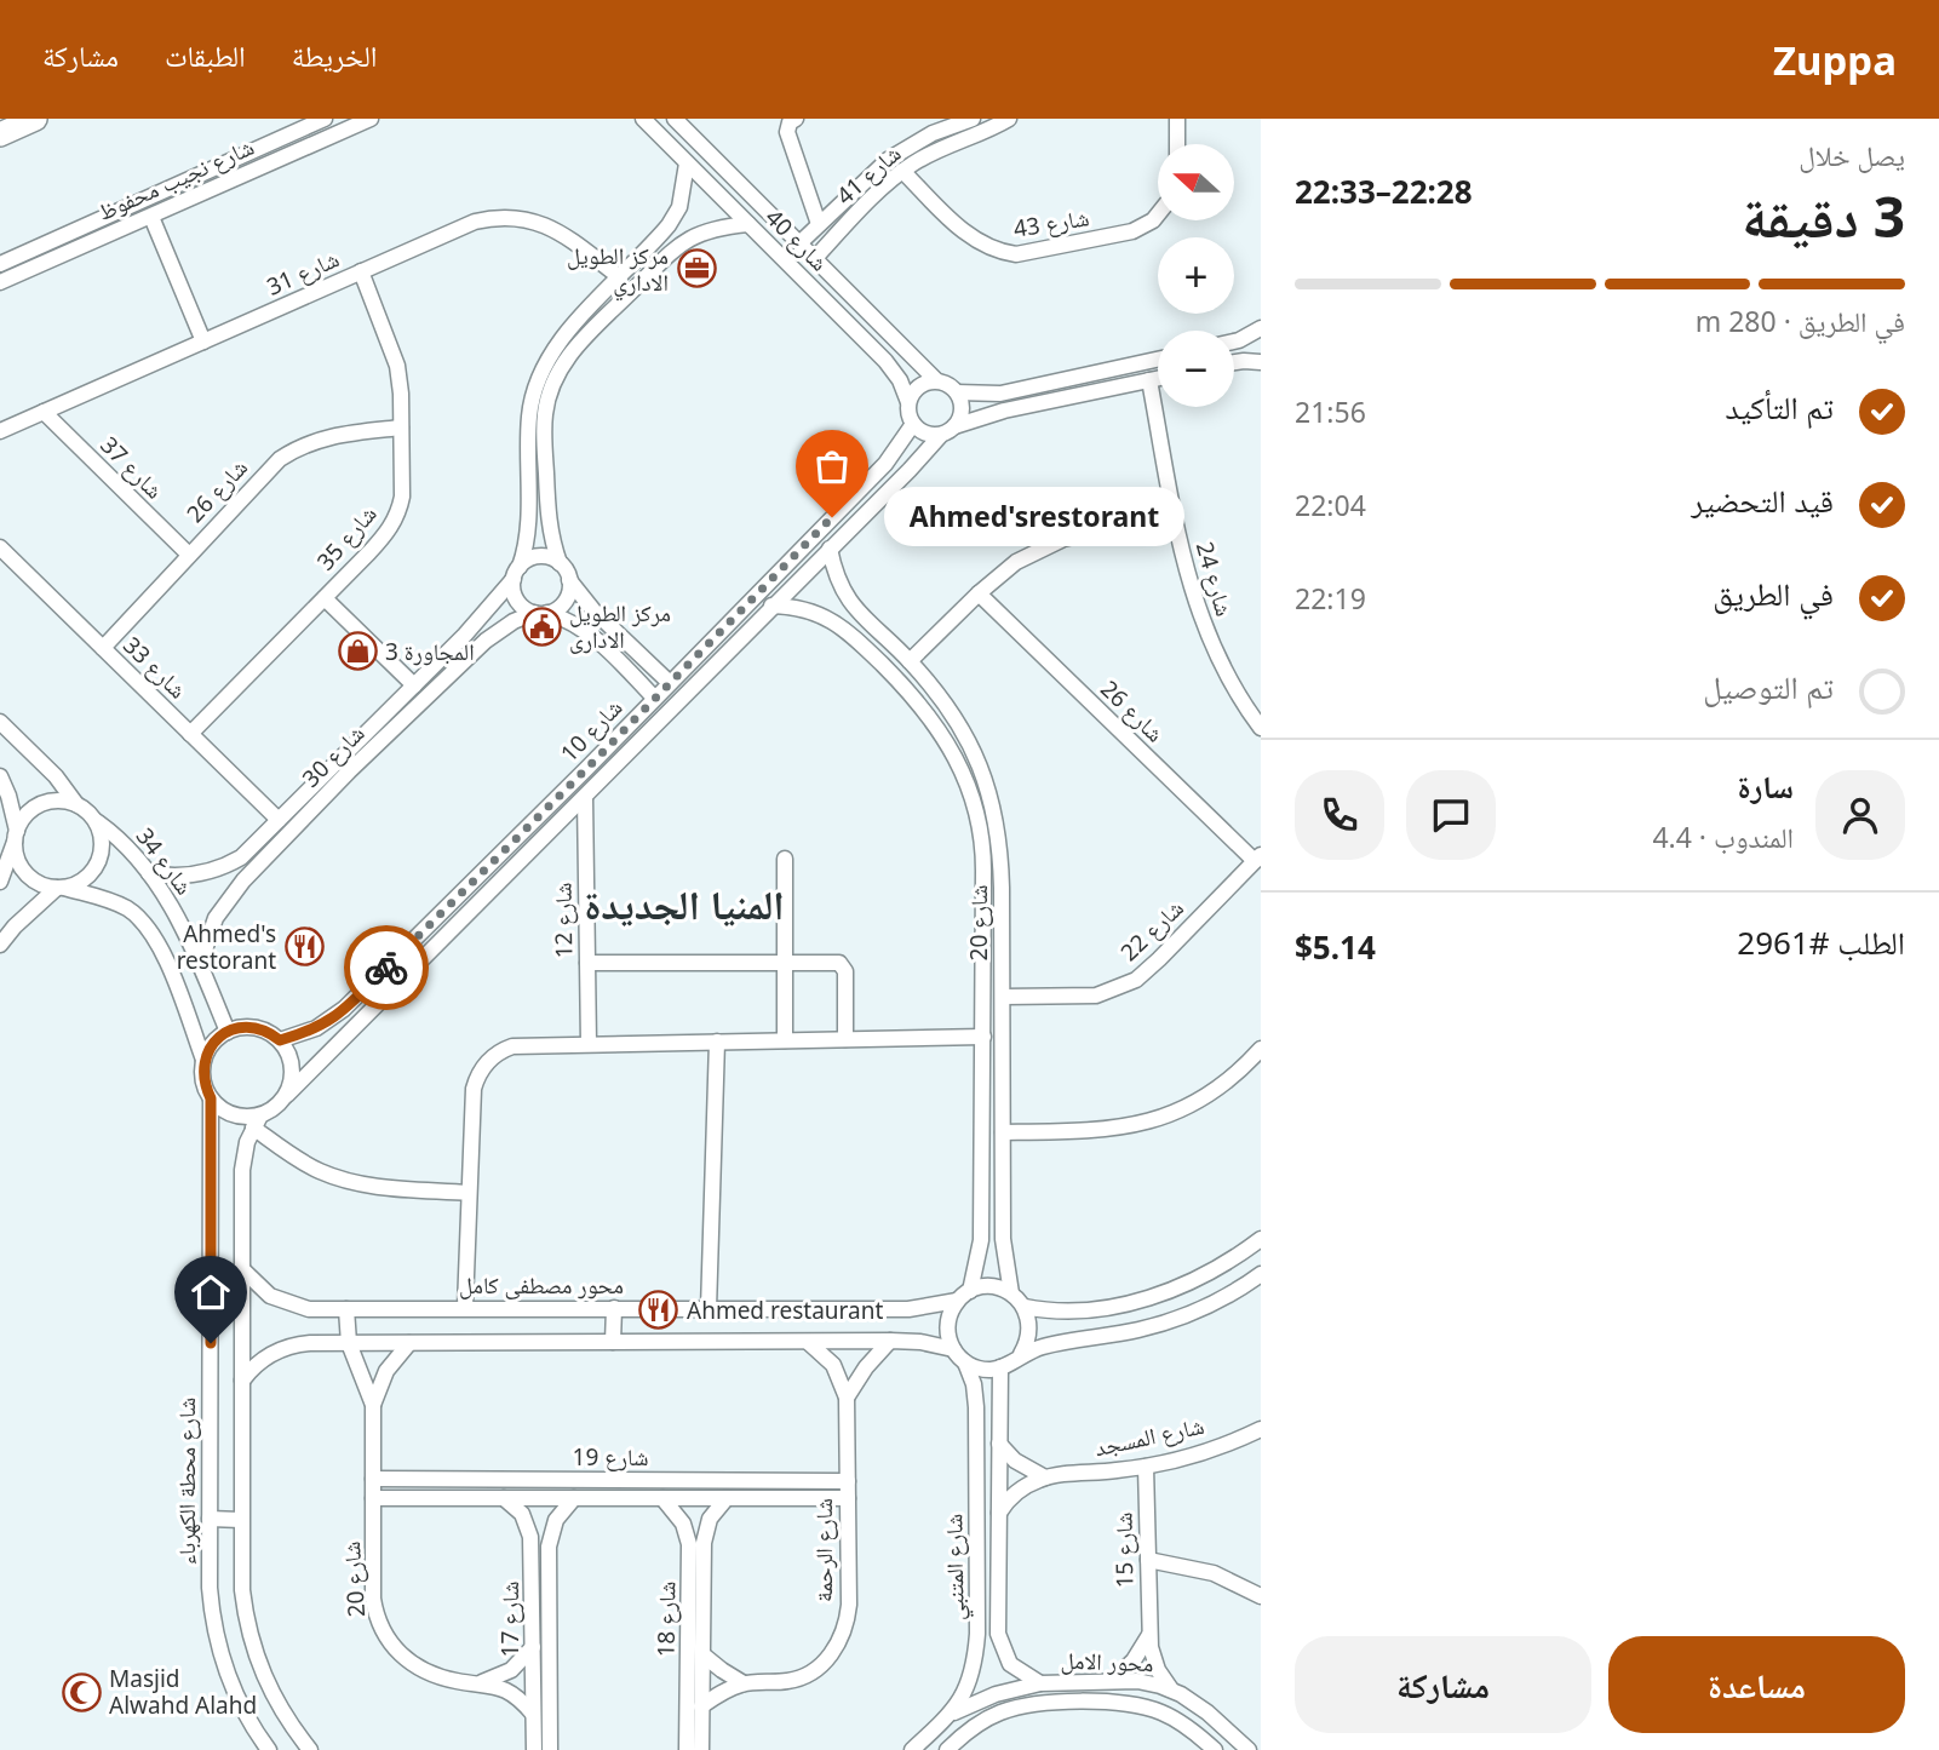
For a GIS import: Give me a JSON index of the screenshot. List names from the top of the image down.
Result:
{
  "streets": {
    "street": [
      "شارع 41",
      "شارع نجيب محفوظ",
      "شارع 43",
      "شارع 40",
      "شارع 31",
      "شارع 37",
      "شارع 26",
      "شارع 35",
      "شارع 24",
      "شارع 33",
      "شارع 10",
      "شارع 30",
      "شارع 34",
      "شارع 12",
      "شارع 20",
      "شارع 22",
      "محور مصطفى كامل",
      "شارع المسجد",
      "شارع 19",
      "شارع محطة الكهرباء",
      "شارع الرحمة",
      "شارع 15",
      "شارع المتنبي",
      "شارع 17",
      "شارع 18",
      "محور الامل"
    ]
  },
  "crossings": [
    ["شارع 41", "شارع 43"],
    ["شارع 41", "شارع 40"],
    ["شارع 40", "شارع 10"],
    ["شارع 31", "شارع 37"],
    ["شارع 31", "شارع 35"],
    ["شارع 37", "شارع 26"],
    ["شارع 26", "شارع 35"],
    ["شارع 26", "شارع 33"],
    ["شارع 26", "شارع 22"],
    ["شارع 35", "شارع 33"],
    ["شارع 33", "شارع 30"],
    ["شارع 10", "شارع 34"],
    ["شارع 10", "شارع 12"],
    ["شارع 10", "شارع 20"],
    ["شارع 10", "شارع محطة الكهرباء"],
    ["شارع 30", "شارع 34"],
    ["شارع 34", "شارع محطة الكهرباء"],
    ["شارع 20", "شارع 22"],
    ["شارع 20", "محور مصطفى كامل"],
    ["شارع 20", "شارع 19"],
    ["شارع 20", "شارع المتنبي"],
    ["شارع 20", "شارع 17"],
    ["محور مصطفى كامل", "شارع المتنبي"],
    ["شارع المسجد", "شارع 15"],
    ["شارع المسجد", "شارع المتنبي"],
    ["شارع المسجد", "محور الامل"],
    ["شارع 19", "شارع الرحمة"],
    ["شارع 19", "شارع 17"],
    ["شارع 19", "شارع 18"],
    ["شارع الرحمة", "شارع 18"],
    ["شارع 15", "شارع المتنبي"],
    ["شارع 15", "محور الامل"],
    ["شارع المتنبي", "محور الامل"]
  ],
  "districts": ["المنيا الجديدة"],
  "places": {
    "office": ["مركز الطويل الاداري"],
    "other": ["Ahmed'srestorant"],
    "public building": ["مركز الطويل الادارى"],
    "shop": ["المجاورة 3"],
    "restaurant": ["Ahmed's restorant", "Ahmed restaurant"],
    "mosque": ["Masjid Alwahd Alahd"]
  },
  "north": "left",
  "page": {
    "header": "Zuppa",
    "nav": ["الخريطة", "الطبقات", "مشاركة"],
    "heading": ["3 دقيقة", "يصل خلال", "22:28–22:33"],
    "panel": [
      "سارة",
      "المندوب · 4.4",
      "الطلب #2961",
      "$5.14"
    ],
    "map_buttons": ["+", "−"],
    "bar": "في الطريق · 280 m",
    "list": [
      ["تم التأكيد", "21:56"],
      ["قيد التحضير", "22:04"],
      ["في الطريق", "22:19"],
      "تم التوصيل"
    ],
    "bubble": "Ahmed'srestorant",
    "buttons": ["مساعدة", "مشاركة"]
  }
}
